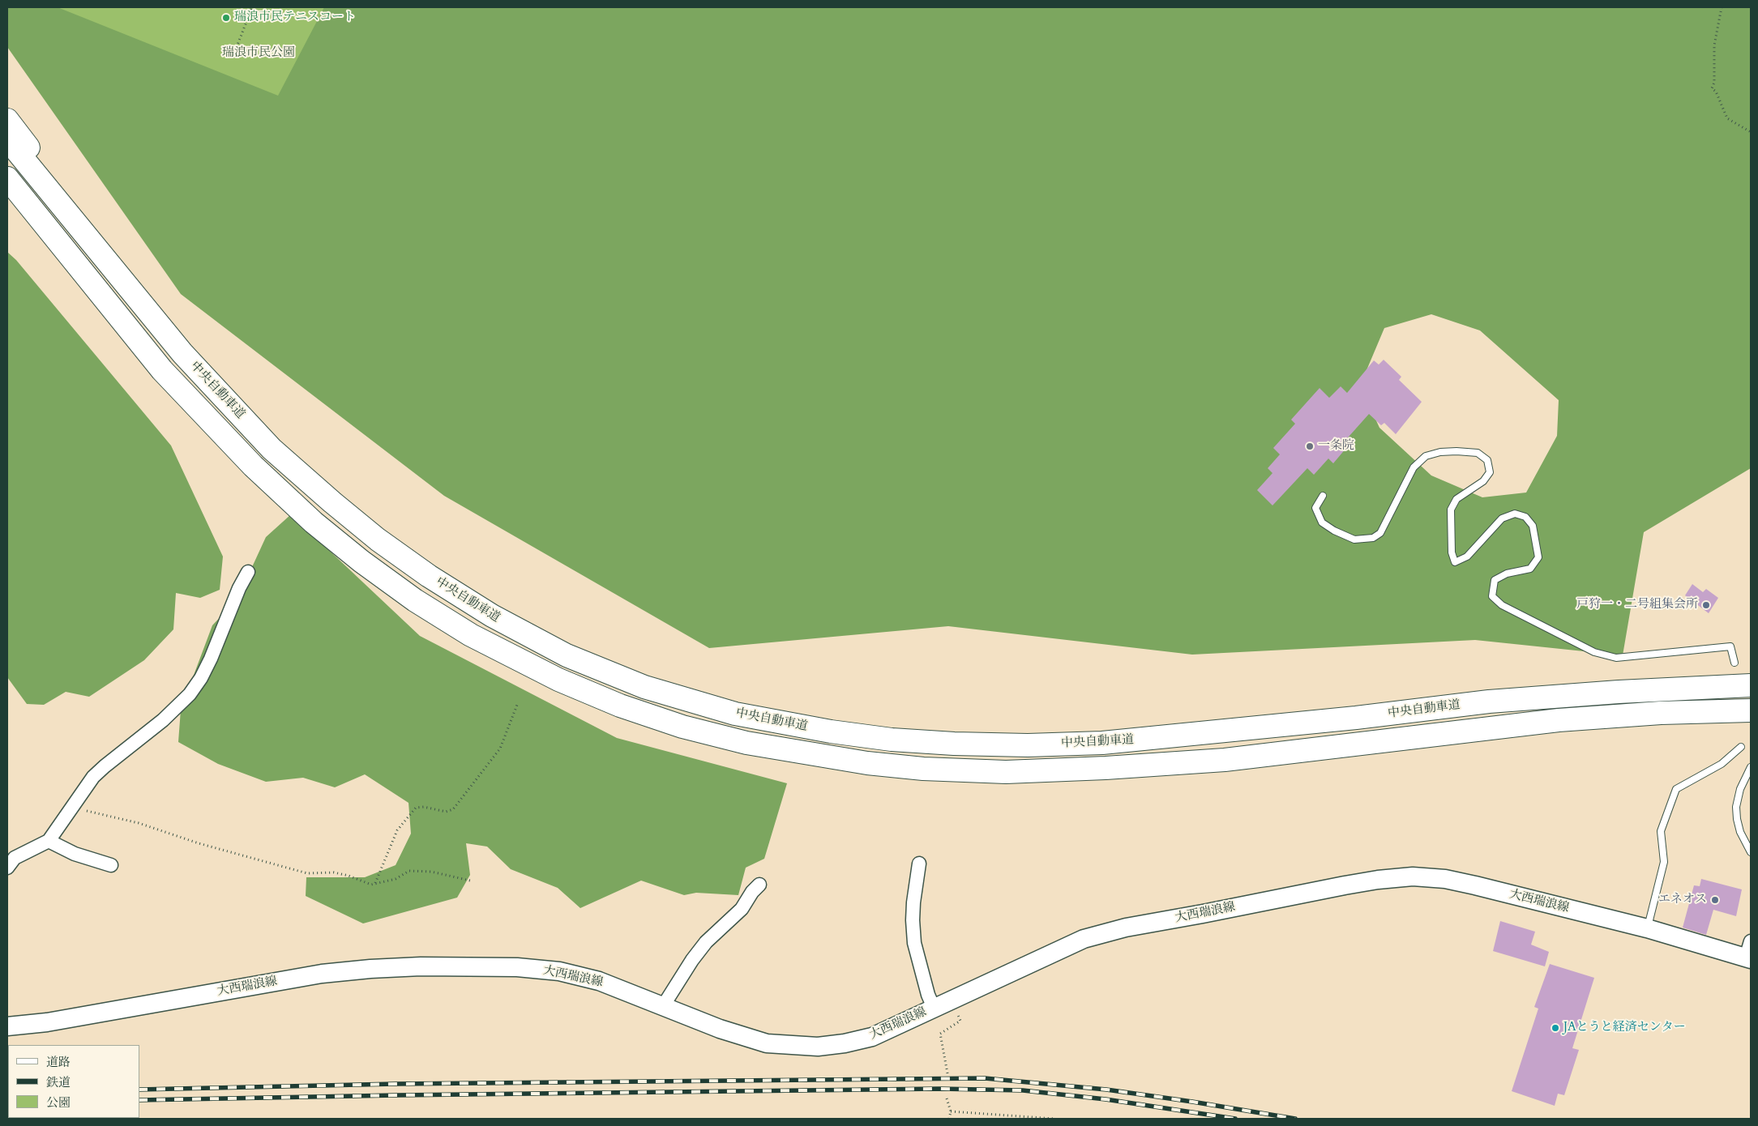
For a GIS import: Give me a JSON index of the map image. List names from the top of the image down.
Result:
{
  "streets": {
    "highway": ["中央自動車道"],
    "main road": ["大西瑞浪線"]
  },
  "parks": ["瑞浪市民公園"],
  "places": [
    "瑞浪市民テニスコート",
    "一条院",
    "戸狩一・二号組集会所",
    "エネオス",
    "JAとうと経済センター"
  ],
  "legend": ["道路", "鉄道", "公園"]
}
